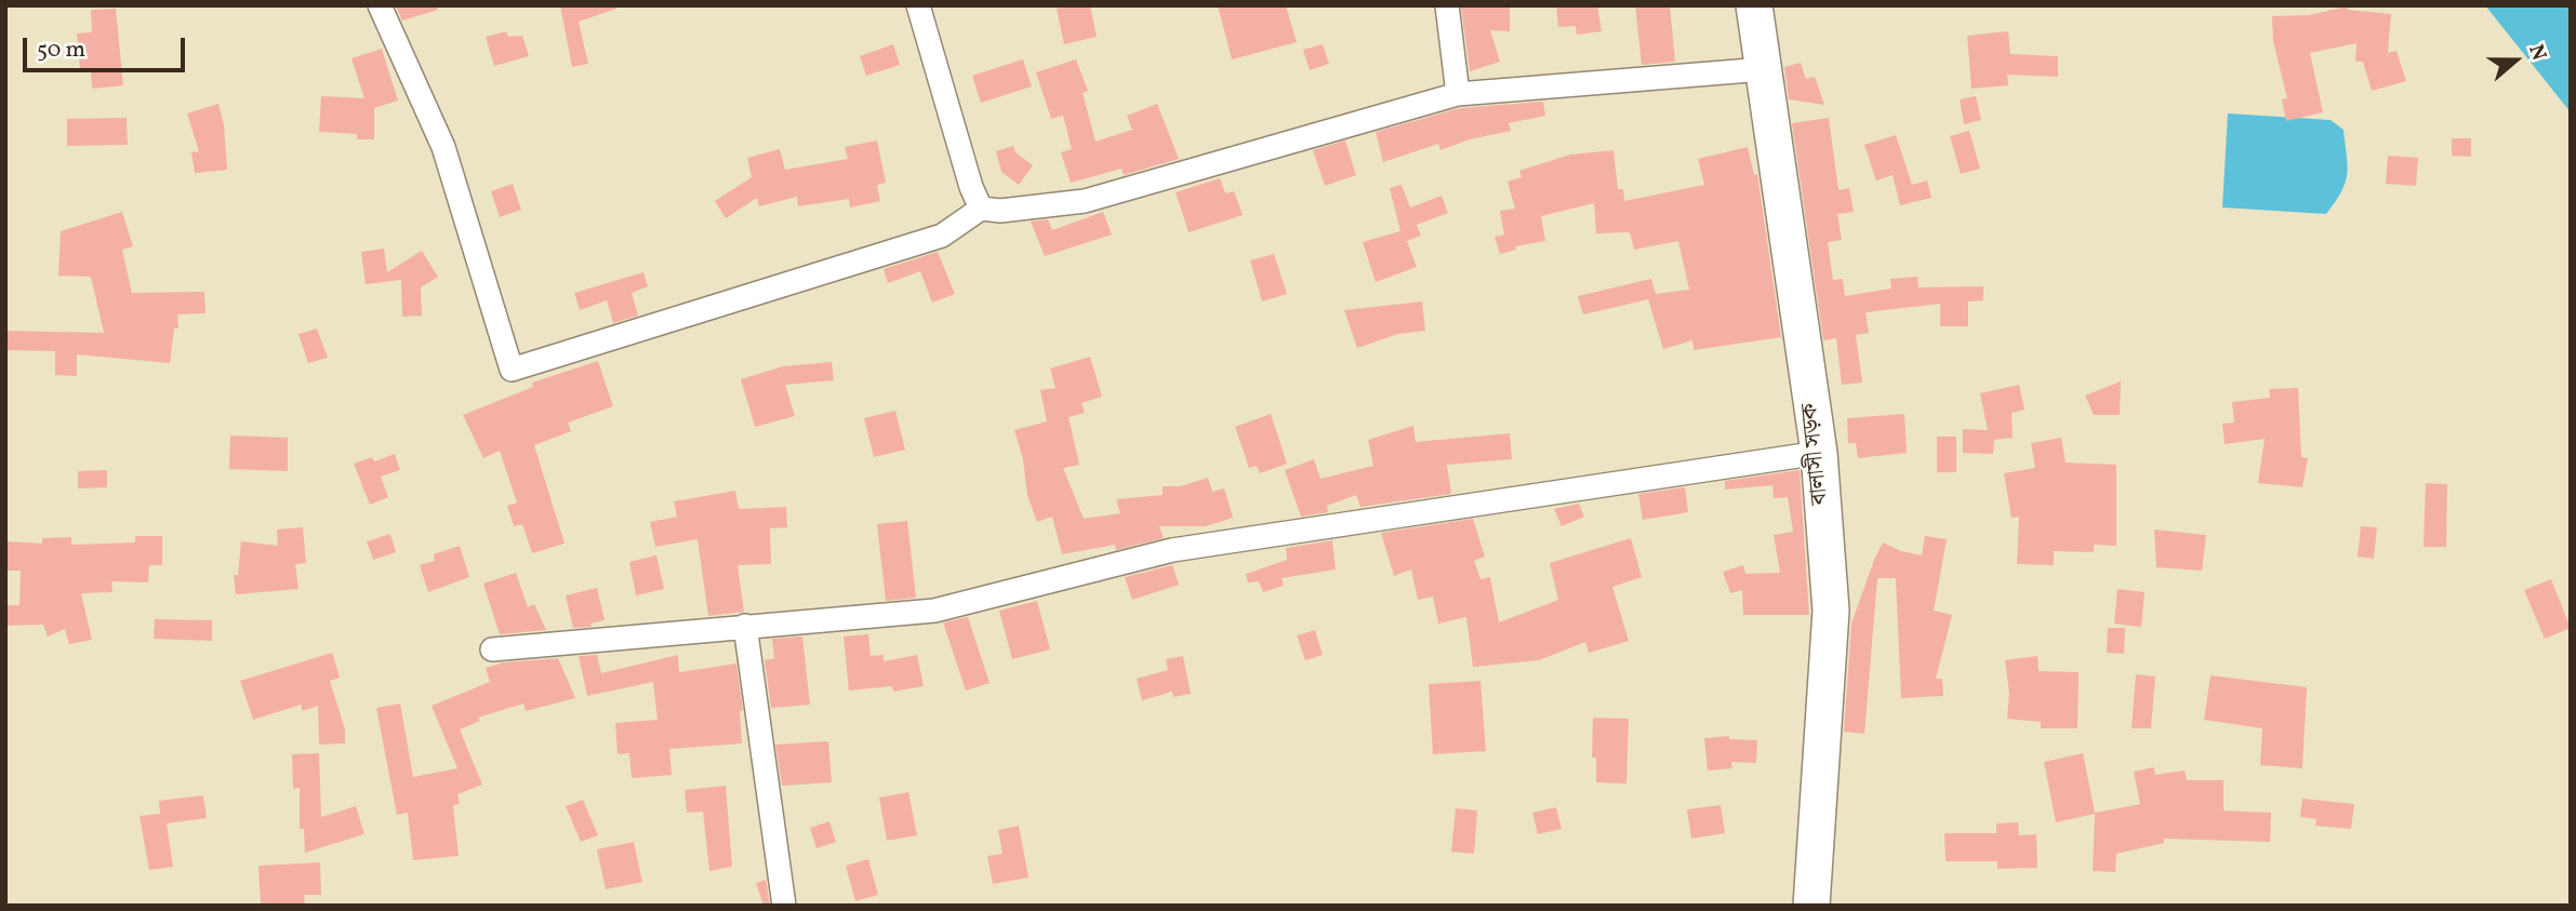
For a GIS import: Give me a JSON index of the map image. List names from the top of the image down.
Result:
{
  "streets": {
    "main road": ["বালাসী সড়ক"]
  },
  "scale_bar": "50 m",
  "north": "right"
}
